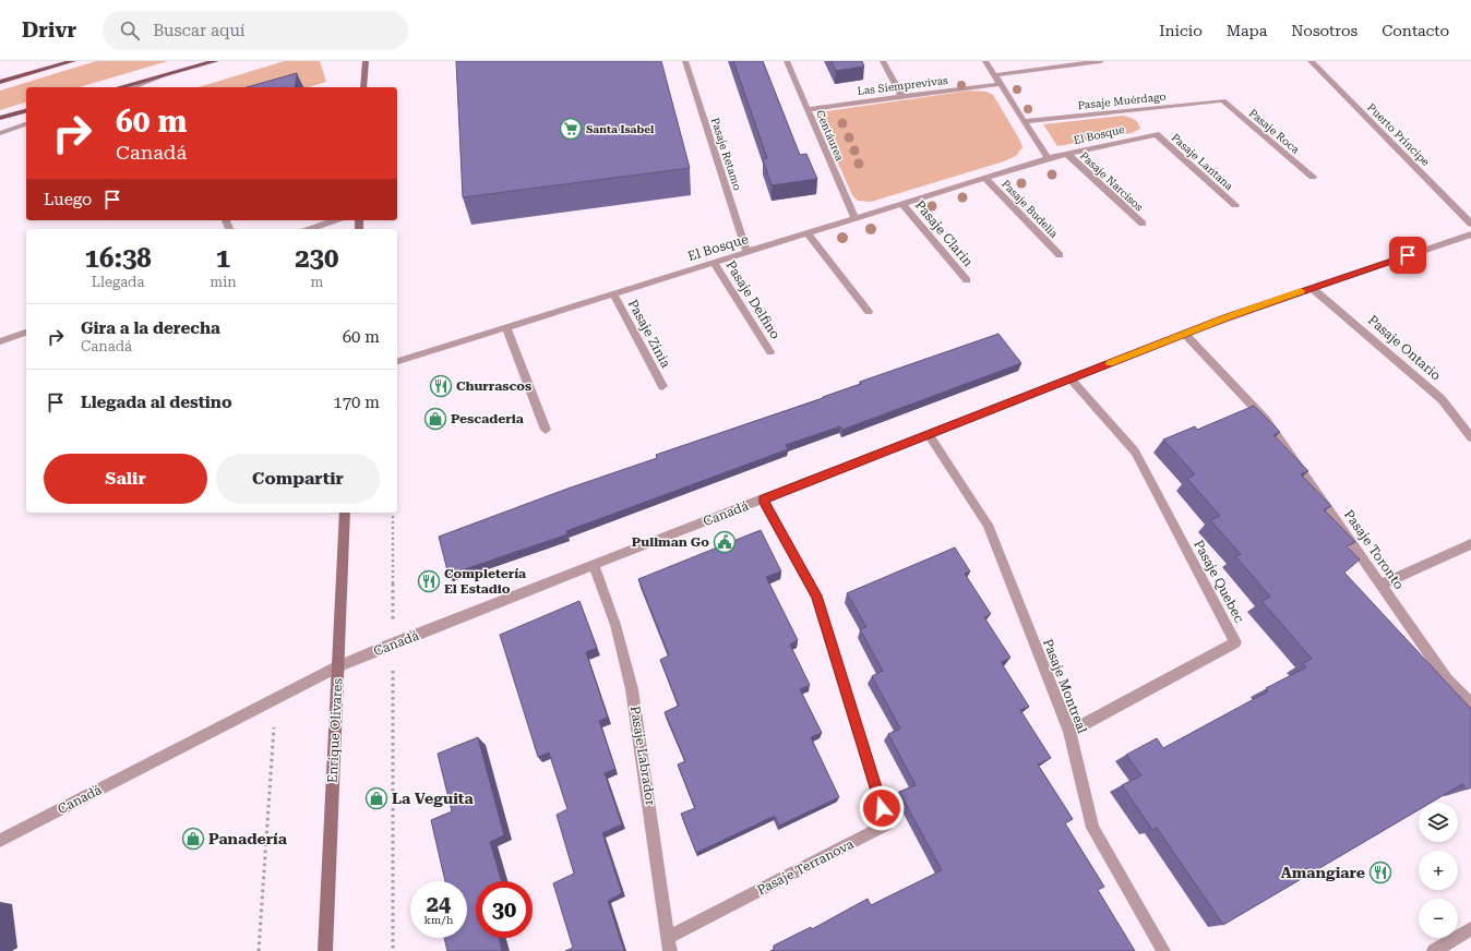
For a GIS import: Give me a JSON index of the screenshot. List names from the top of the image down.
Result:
{
  "streets": {
    "main road": ["Enrique Olivares"],
    "street": [
      "Las Siemprevivas",
      "Pasaje Muérdago",
      "Pasaje Roca",
      "El Bosque",
      "Puerto Príncipe",
      "Centáurea",
      "Pasaje Retamo",
      "Pasaje Lantana",
      "Pasaje Narcisos",
      "Pasaje Budelia",
      "Pasaje Clarín",
      "Pasaje Delfino",
      "Pasaje Zinia",
      "Pasaje Ontario",
      "Canadá",
      "Pasaje Toronto",
      "Pasaje Quebec",
      "Pasaje Montreal",
      "Pasaje Labrador",
      "Pasaje Terranova"
    ]
  },
  "crossings": [
    ["Las Siemprevivas", "Centáurea"],
    ["Pasaje Muérdago", "Pasaje Roca"],
    ["El Bosque", "Centáurea"],
    ["El Bosque", "Pasaje Retamo"],
    ["El Bosque", "Pasaje Lantana"],
    ["El Bosque", "Pasaje Narcisos"],
    ["El Bosque", "Pasaje Budelia"],
    ["El Bosque", "Pasaje Clarín"],
    ["El Bosque", "Pasaje Delfino"],
    ["El Bosque", "Pasaje Zinia"],
    ["Pasaje Ontario", "Canadá"],
    ["Canadá", "Pasaje Toronto"],
    ["Canadá", "Pasaje Quebec"],
    ["Canadá", "Pasaje Montreal"],
    ["Canadá", "Enrique Olivares"],
    ["Canadá", "Pasaje Labrador"],
    ["Canadá", "Pasaje Terranova"],
    ["Pasaje Quebec", "Pasaje Montreal"],
    ["Pasaje Labrador", "Pasaje Terranova"]
  ],
  "places": {
    "supermarket": ["Santa Isabel"],
    "restaurant": ["Churrascos", "Completería El Estadio", "Amangiare"],
    "shop": ["Pescaderia", "La Veguita", "Panadería"],
    "public building": ["Pullman Go"]
  },
  "page": {
    "header": "Drivr",
    "search": "Buscar aquí",
    "nav": [
      "Inicio",
      "Mapa",
      "Nosotros",
      "Contacto"
    ],
    "turn": ["60 m", "Canadá"],
    "then": "Luego",
    "eta": [
      "16:38",
      "Llegada",
      "1",
      "min",
      "230",
      "m"
    ],
    "list": [
      {
        "name": "Gira a la derecha",
        "note": "Canadá",
        "value": "60 m"
      },
      {
        "name": "Llegada al destino",
        "value": "170 m"
      }
    ],
    "buttons": ["Salir", "Compartir"],
    "map_buttons": ["+", "−"],
    "speed": "24 km/h",
    "limit": "30"
  }
}
